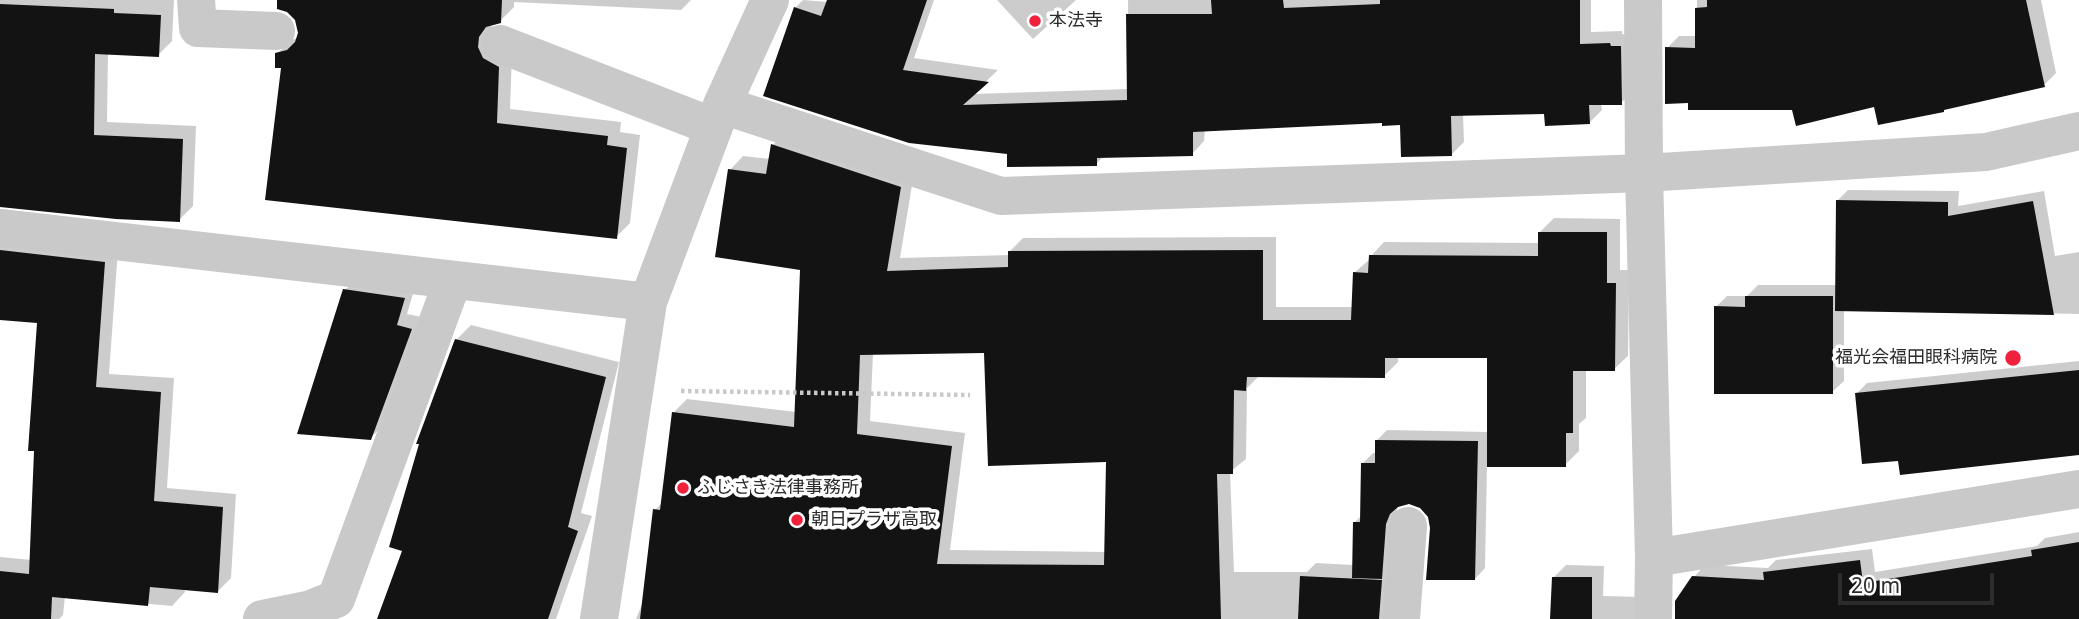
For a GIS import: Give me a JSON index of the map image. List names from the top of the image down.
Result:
{
  "places": [
    "本法寺",
    "福光会福田眼科病院",
    "ふじさき法律事務所",
    "朝日プラザ高取"
  ],
  "scale_bar": "20 m"
}
